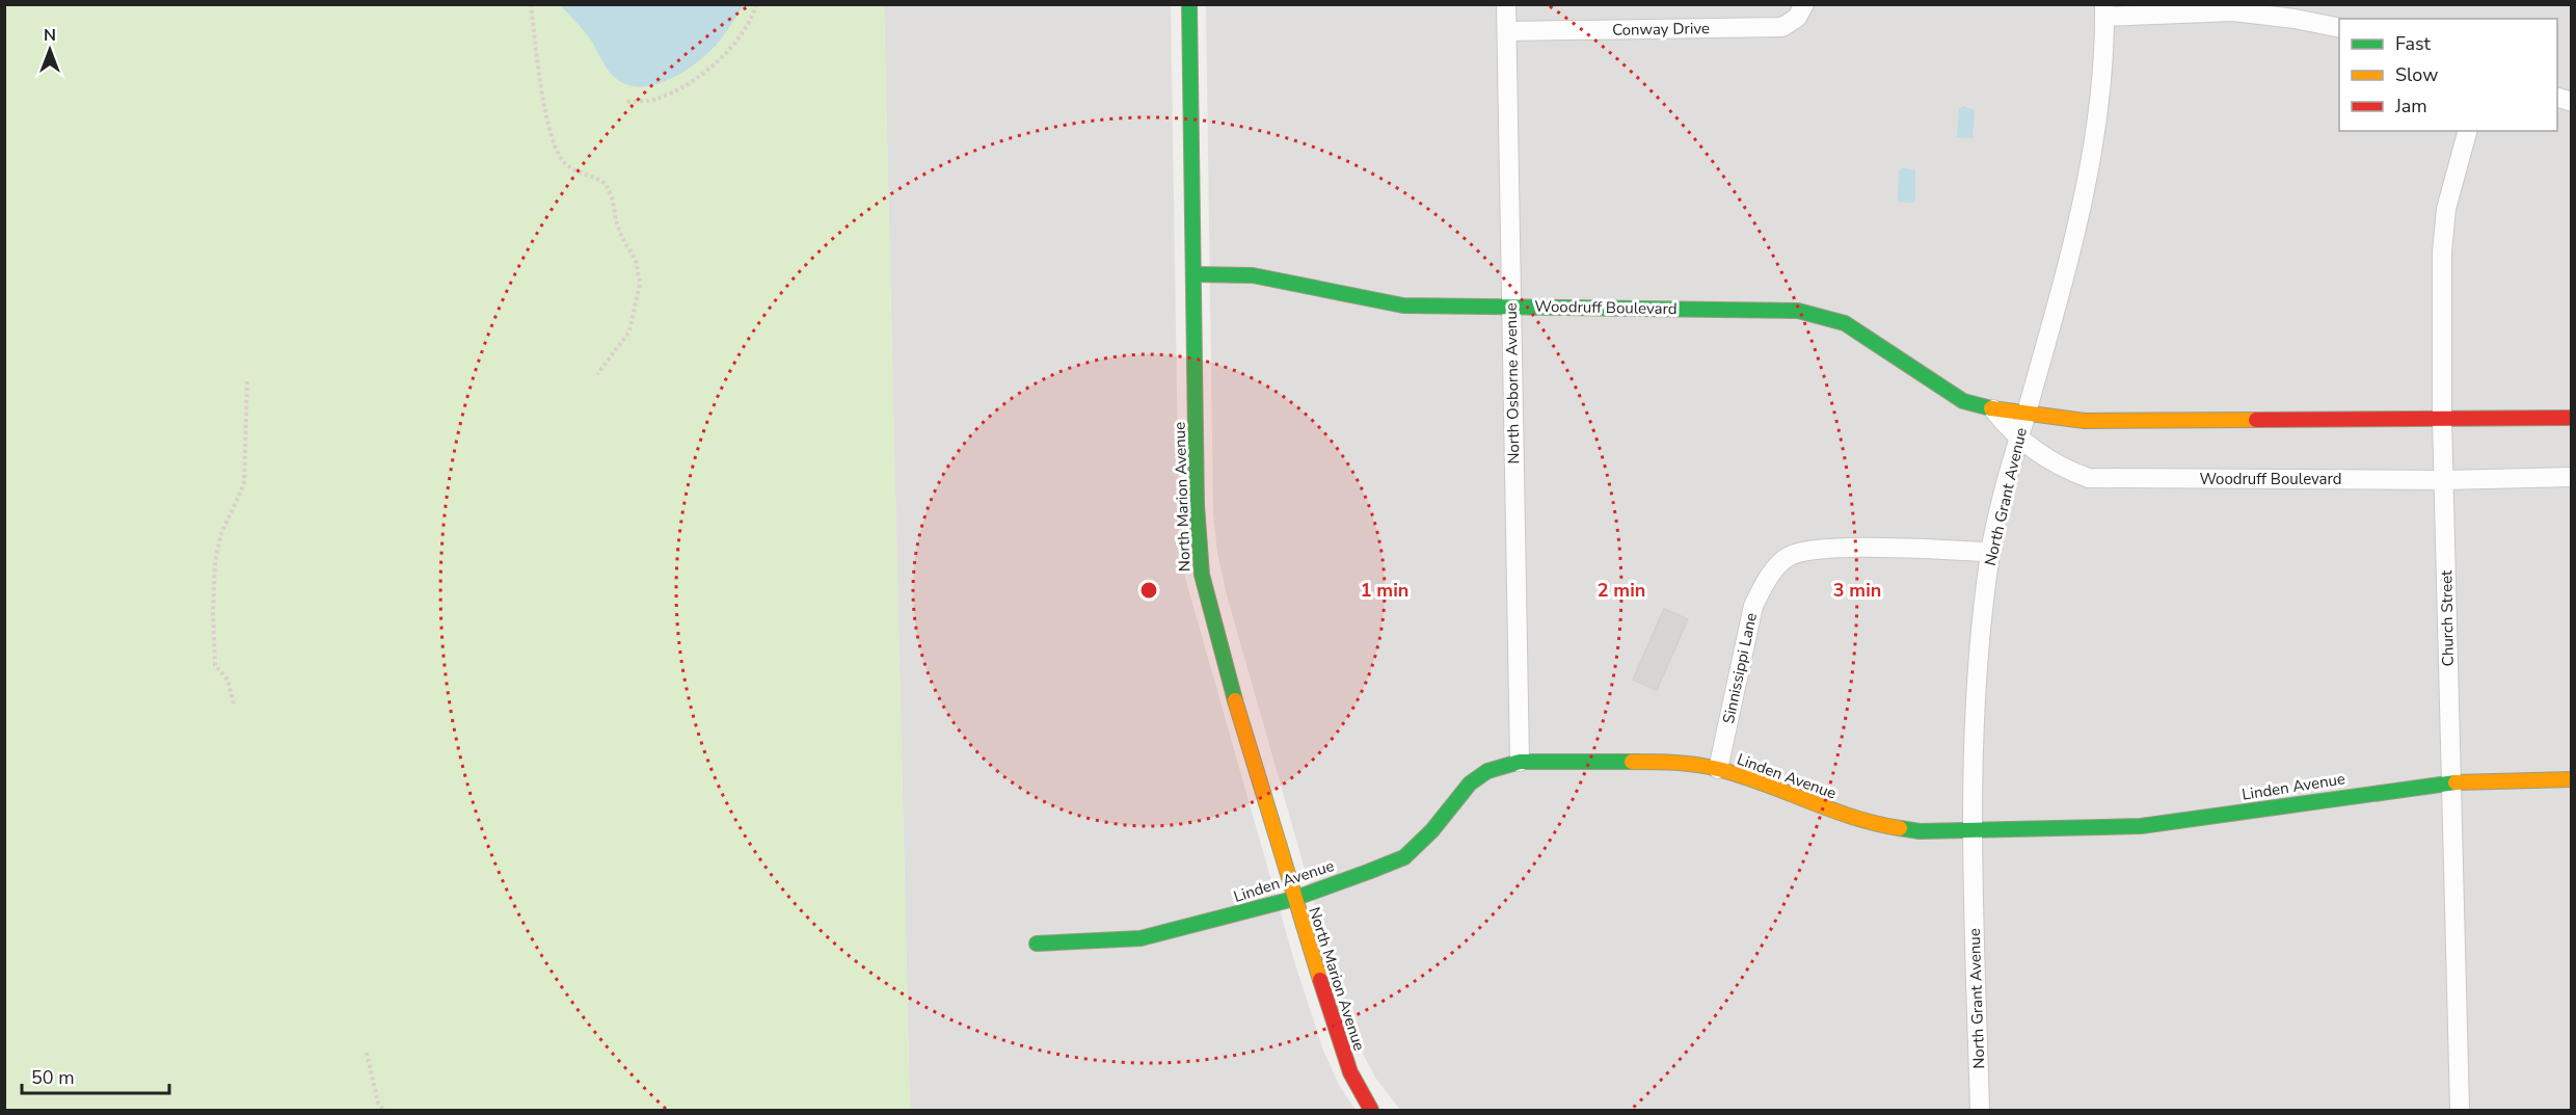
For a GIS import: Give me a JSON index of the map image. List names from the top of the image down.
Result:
{
  "streets": {
    "street": [
      "Conway Drive",
      "Woodruff Boulevard",
      "North Osborne Avenue",
      "North Marion Avenue",
      "North Grant Avenue",
      "Church Street",
      "Sinnissippi Lane",
      "Linden Avenue"
    ]
  },
  "crossings": [
    ["Conway Drive", "North Osborne Avenue"],
    ["Woodruff Boulevard", "North Osborne Avenue"],
    ["Woodruff Boulevard", "North Marion Avenue"],
    ["Woodruff Boulevard", "North Grant Avenue"],
    ["Woodruff Boulevard", "Church Street"],
    ["North Osborne Avenue", "Linden Avenue"],
    ["North Marion Avenue", "Linden Avenue"],
    ["North Grant Avenue", "Sinnissippi Lane"],
    ["North Grant Avenue", "Linden Avenue"],
    ["Church Street", "Linden Avenue"],
    ["Sinnissippi Lane", "Linden Avenue"]
  ],
  "legend": ["Fast", "Slow", "Jam"],
  "scale_bar": "50 m",
  "north": "top",
  "rings": ["1 min", "2 min", "3 min"]
}
